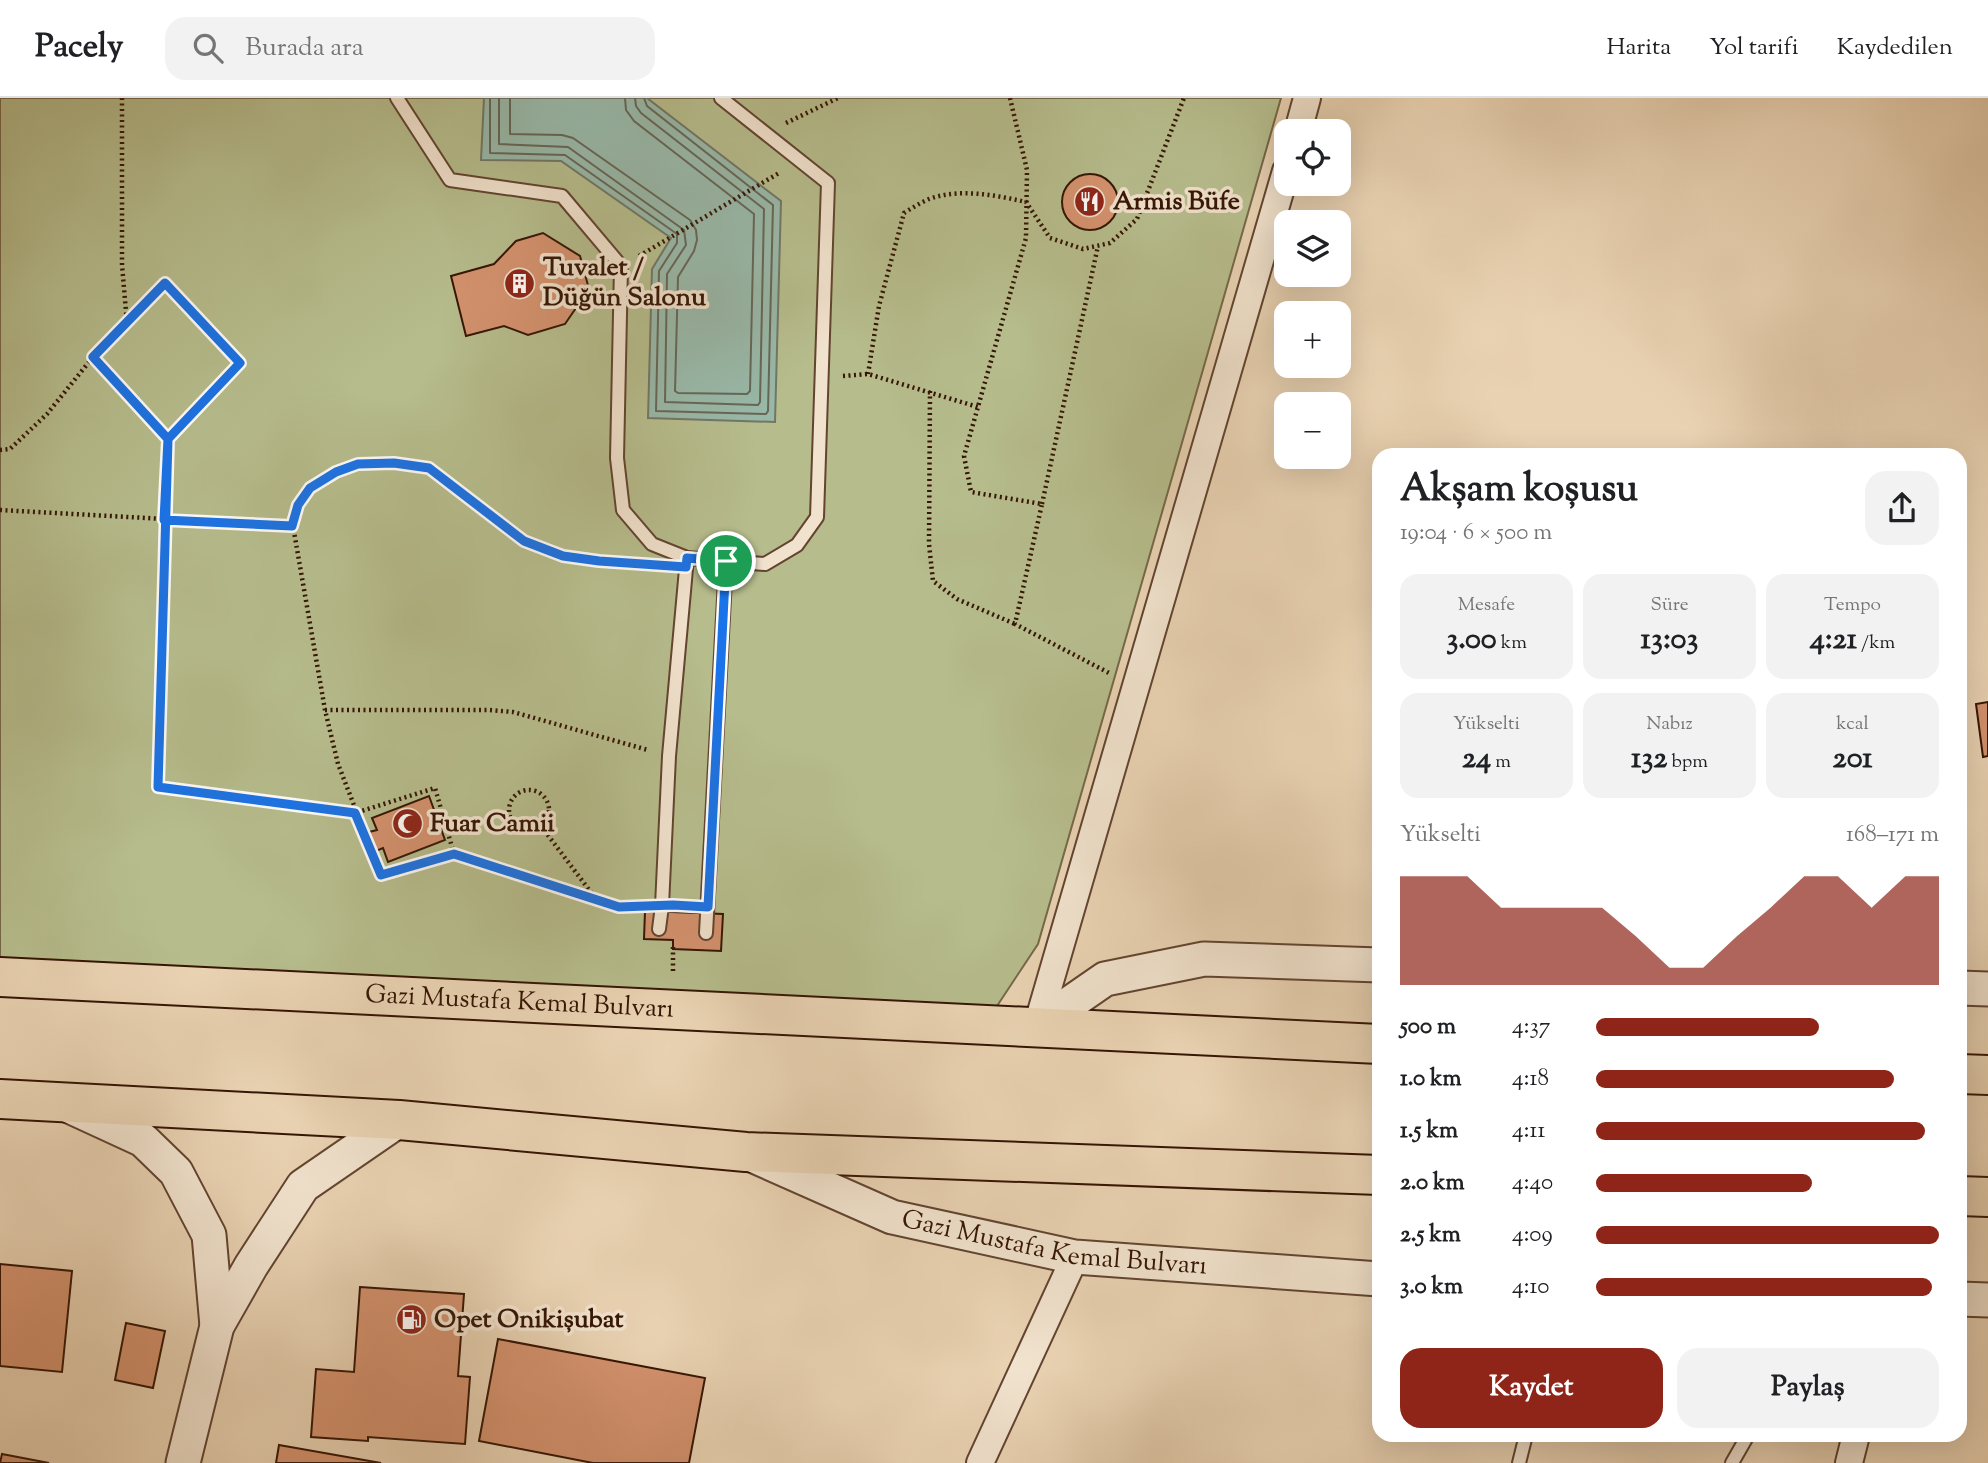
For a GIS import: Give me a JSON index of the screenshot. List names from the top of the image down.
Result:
{
  "streets": {
    "highway": ["Gazi Mustafa Kemal Bulvarı"]
  },
  "places": {
    "restaurant": ["Armis Büfe"],
    "building": ["Tuvalet / Düğün Salonu"],
    "mosque": ["Fuar Camii"],
    "fuel station": ["Opet Onikişubat"]
  },
  "page": {
    "header": "Pacely",
    "search": "Burada ara",
    "nav": ["Harita", "Yol tarifi", "Kaydedilen"],
    "map_buttons": ["+", "−"],
    "heading": ["Akşam koşusu", "19:04 · 6 × 500 m"],
    "stats": [
      ["Mesafe", "3.00 km"],
      ["Süre", "13:03"],
      ["Tempo", "4:21 /km"],
      ["Yükselti", "24 m"],
      ["Nabız", "132 bpm"],
      ["kcal", "201"]
    ],
    "chart": ["Yükselti", "168–171 m"],
    "list": [
      {
        "name": "500 m",
        "note": "4:37"
      },
      {
        "name": "1.0 km",
        "note": "4:18"
      },
      {
        "name": "1.5 km",
        "note": "4:11"
      },
      {
        "name": "2.0 km",
        "note": "4:40"
      },
      {
        "name": "2.5 km",
        "note": "4:09"
      },
      {
        "name": "3.0 km",
        "note": "4:10"
      }
    ],
    "buttons": ["Kaydet", "Paylaş"]
  }
}
